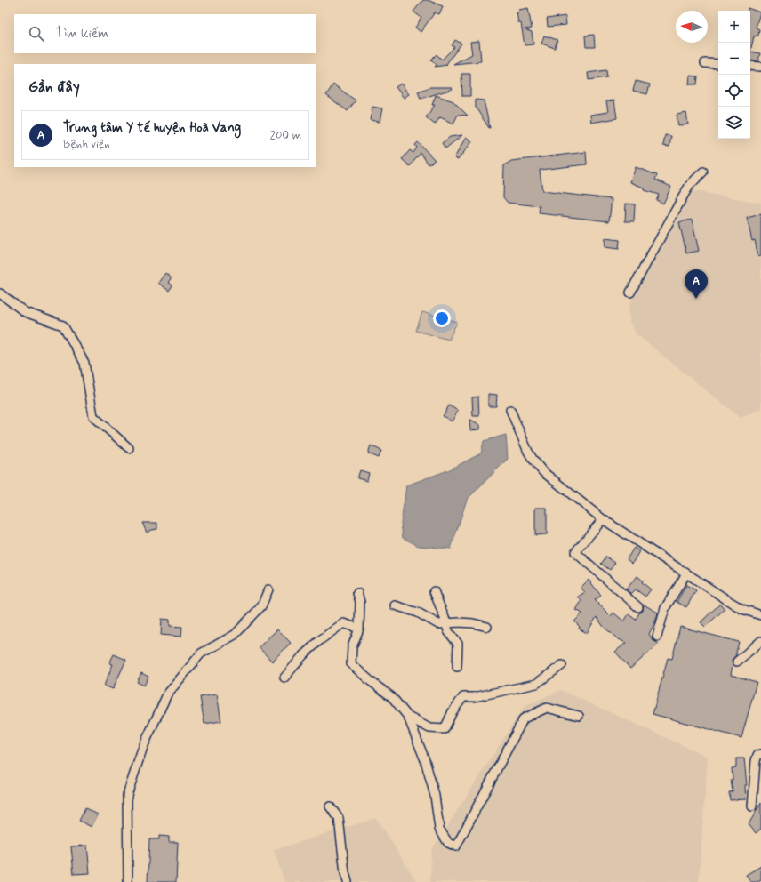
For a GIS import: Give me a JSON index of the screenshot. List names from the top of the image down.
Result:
{
  "north": "left",
  "page": {
    "map_buttons": ["+", "−"],
    "search": "Tìm kiếm",
    "heading": "Gần đây",
    "list": [
      {
        "mark": "A",
        "name": "Trung tâm Y tế huyện Hoà Vang",
        "note": "Bệnh viện",
        "value": "200 m"
      }
    ],
    "pins": "A"
  }
}
